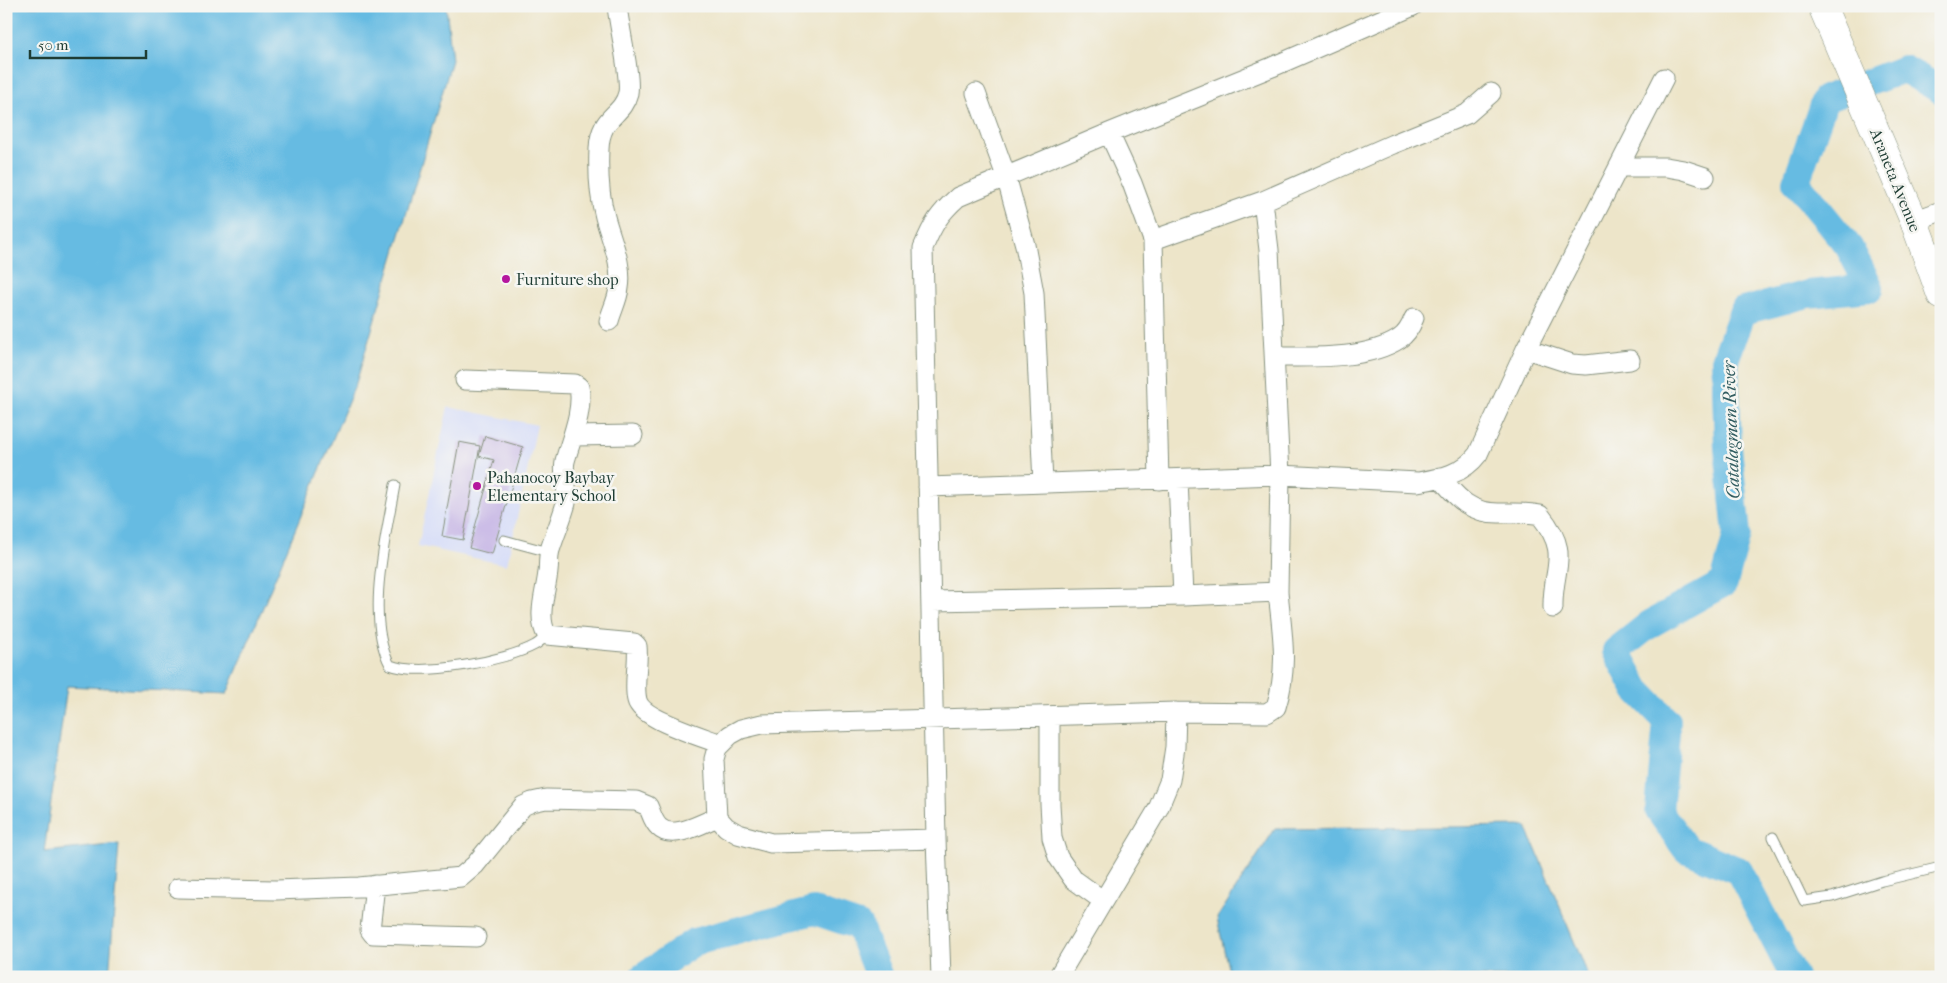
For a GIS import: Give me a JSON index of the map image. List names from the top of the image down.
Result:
{
  "streets": {
    "main road": ["Araneta Avenue"]
  },
  "water": ["Catalagman River"],
  "places": ["Furniture shop", "Pahanocoy Baybay Elementary School"],
  "scale_bar": "50 m"
}
